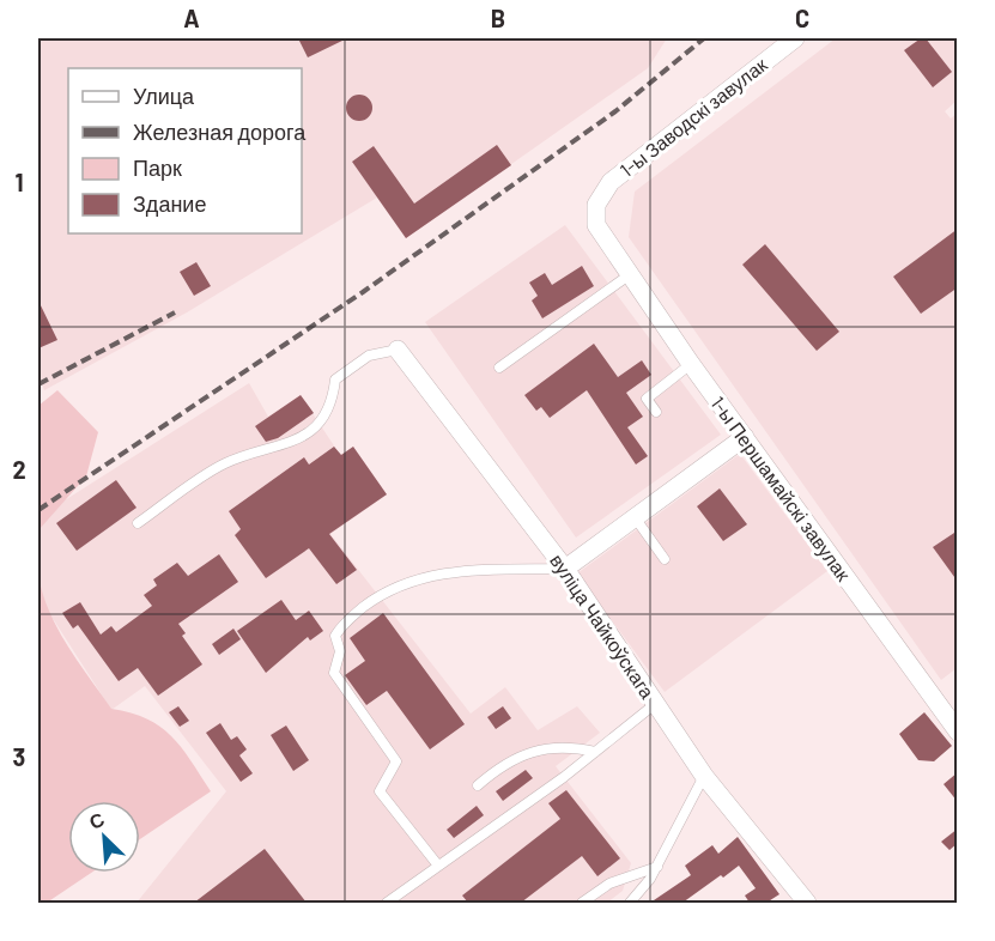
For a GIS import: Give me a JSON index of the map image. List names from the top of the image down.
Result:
{
  "streets": {
    "street": ["1-ы Заводскі завулак", "1-ы Першамайскі завулак", "вуліца Чайкоўскага"]
  },
  "crossings": [
    ["1-ы Заводскі завулак", "1-ы Першамайскі завулак"]
  ],
  "legend": [
    "Улица",
    "Железная дорога",
    "Парк",
    "Здание"
  ],
  "north": "top left",
  "grid": {
    "columns": ["A", "B", "C"],
    "rows": ["1", "2", "3"]
  }
}
